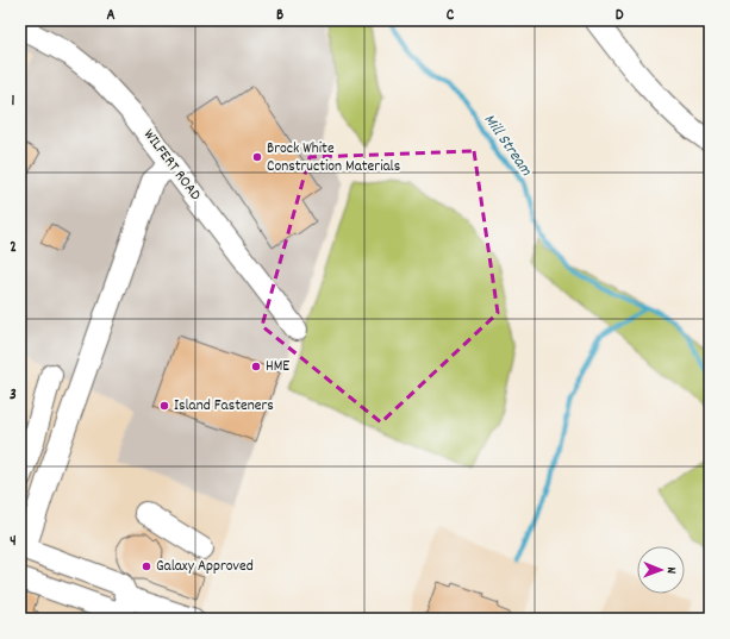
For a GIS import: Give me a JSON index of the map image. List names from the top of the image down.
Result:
{
  "streets": {
    "street": ["WILFERT ROAD"]
  },
  "water": ["Mill Stream"],
  "places": [
    "Brock White Construction Materials",
    "HME",
    "Island Fasteners",
    "Galaxy Approved"
  ],
  "north": "right",
  "grid": {
    "columns": [
      "A",
      "B",
      "C",
      "D"
    ],
    "rows": [
      "1",
      "2",
      "3",
      "4"
    ]
  }
}
